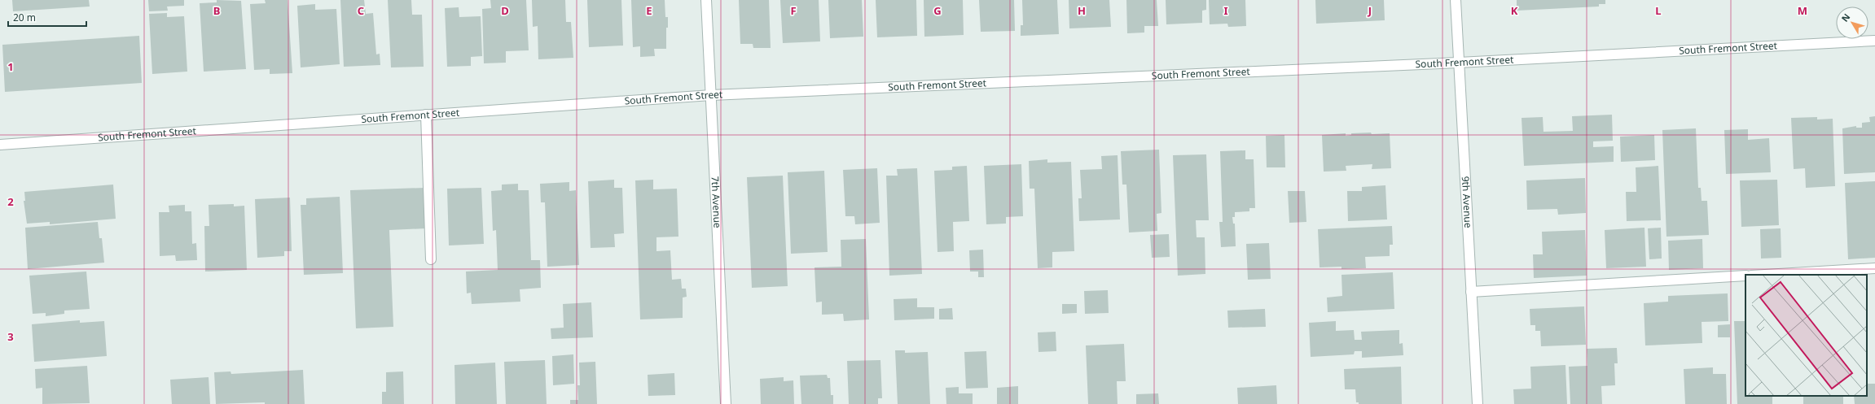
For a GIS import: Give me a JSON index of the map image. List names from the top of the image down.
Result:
{
  "streets": {
    "street": ["South Fremont Street", "7th Avenue", "9th Avenue"]
  },
  "crossings": [
    ["South Fremont Street", "7th Avenue"],
    ["South Fremont Street", "9th Avenue"]
  ],
  "scale_bar": "20 m",
  "north": "top left",
  "grid": {
    "columns": [
      "B",
      "C",
      "D",
      "E",
      "F",
      "G",
      "H",
      "I",
      "J",
      "K",
      "L",
      "M"
    ],
    "rows": ["1", "2", "3"]
  }
}
